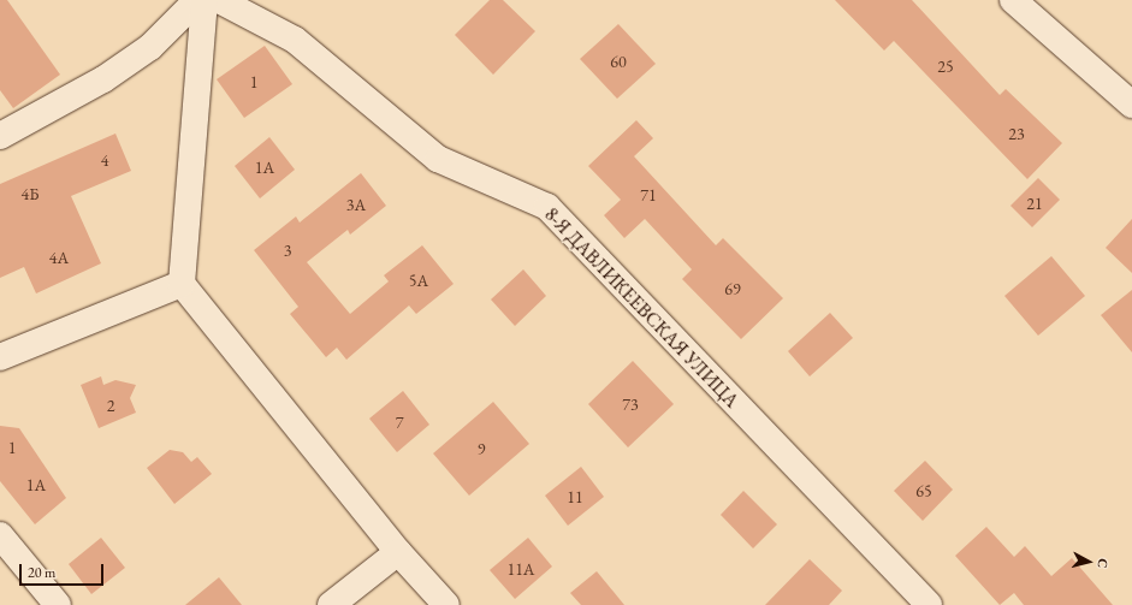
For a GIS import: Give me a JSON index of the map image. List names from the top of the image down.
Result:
{
  "streets": {
    "street": ["8-Я ДАВЛИКЕЕВСКАЯ УЛИЦА"]
  },
  "house_numbers": [
    "60",
    "25",
    "1",
    "23",
    "4",
    "1А",
    "4Б",
    "71",
    "21",
    "3А",
    "3",
    "4А",
    "5А",
    "69",
    "73",
    "2",
    "7",
    "1",
    "9",
    "1А",
    "65",
    "11",
    "11А"
  ],
  "scale_bar": "20 m",
  "north": "right"
}
